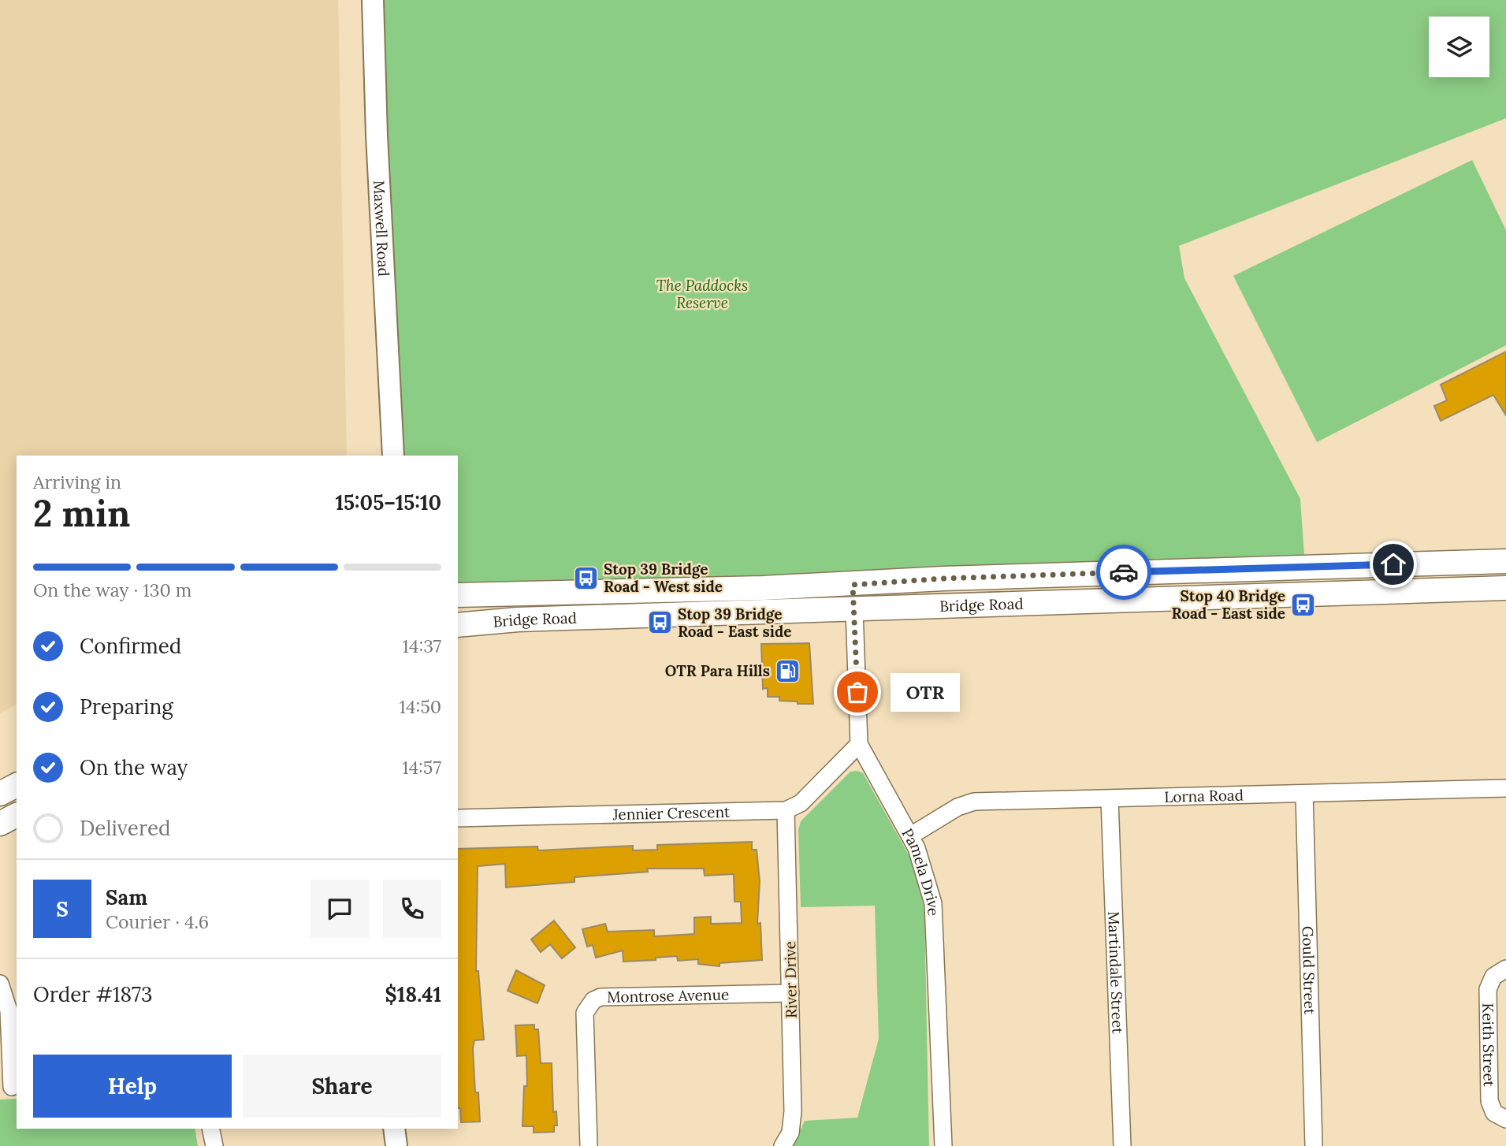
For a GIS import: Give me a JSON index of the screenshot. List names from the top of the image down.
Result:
{
  "streets": {
    "main road": ["Bridge Road"],
    "street": [
      "Maxwell Road",
      "Lorna Road",
      "Jennier Crescent",
      "Pamela Drive",
      "Gould Street",
      "Martindale Street",
      "River Drive",
      "Montrose Avenue",
      "Keith Street"
    ]
  },
  "crossings": [
    ["Bridge Road", "Pamela Drive"],
    ["Lorna Road", "Pamela Drive"],
    ["Lorna Road", "Gould Street"],
    ["Lorna Road", "Martindale Street"],
    ["Jennier Crescent", "River Drive"],
    ["River Drive", "Montrose Avenue"]
  ],
  "parks": ["The Paddocks Reserve"],
  "places": {
    "bus stop": ["Stop 39 Bridge Road - West side", "Stop 40 Bridge Road - East side", "Stop 39 Bridge Road - East side"],
    "fuel station": ["OTR Para Hills"],
    "other": ["OTR"]
  },
  "page": {
    "heading": ["2 min", "Arriving in", "15:05–15:10"],
    "panel": [
      "Sam",
      "Courier · 4.6",
      "Order #1873",
      "$18.41"
    ],
    "bar": "On the way · 130 m",
    "list": [
      ["Confirmed", "14:37"],
      ["Preparing", "14:50"],
      ["On the way", "14:57"],
      "Delivered"
    ],
    "bubble": "OTR",
    "round": "S",
    "buttons": ["Help", "Share"]
  }
}
